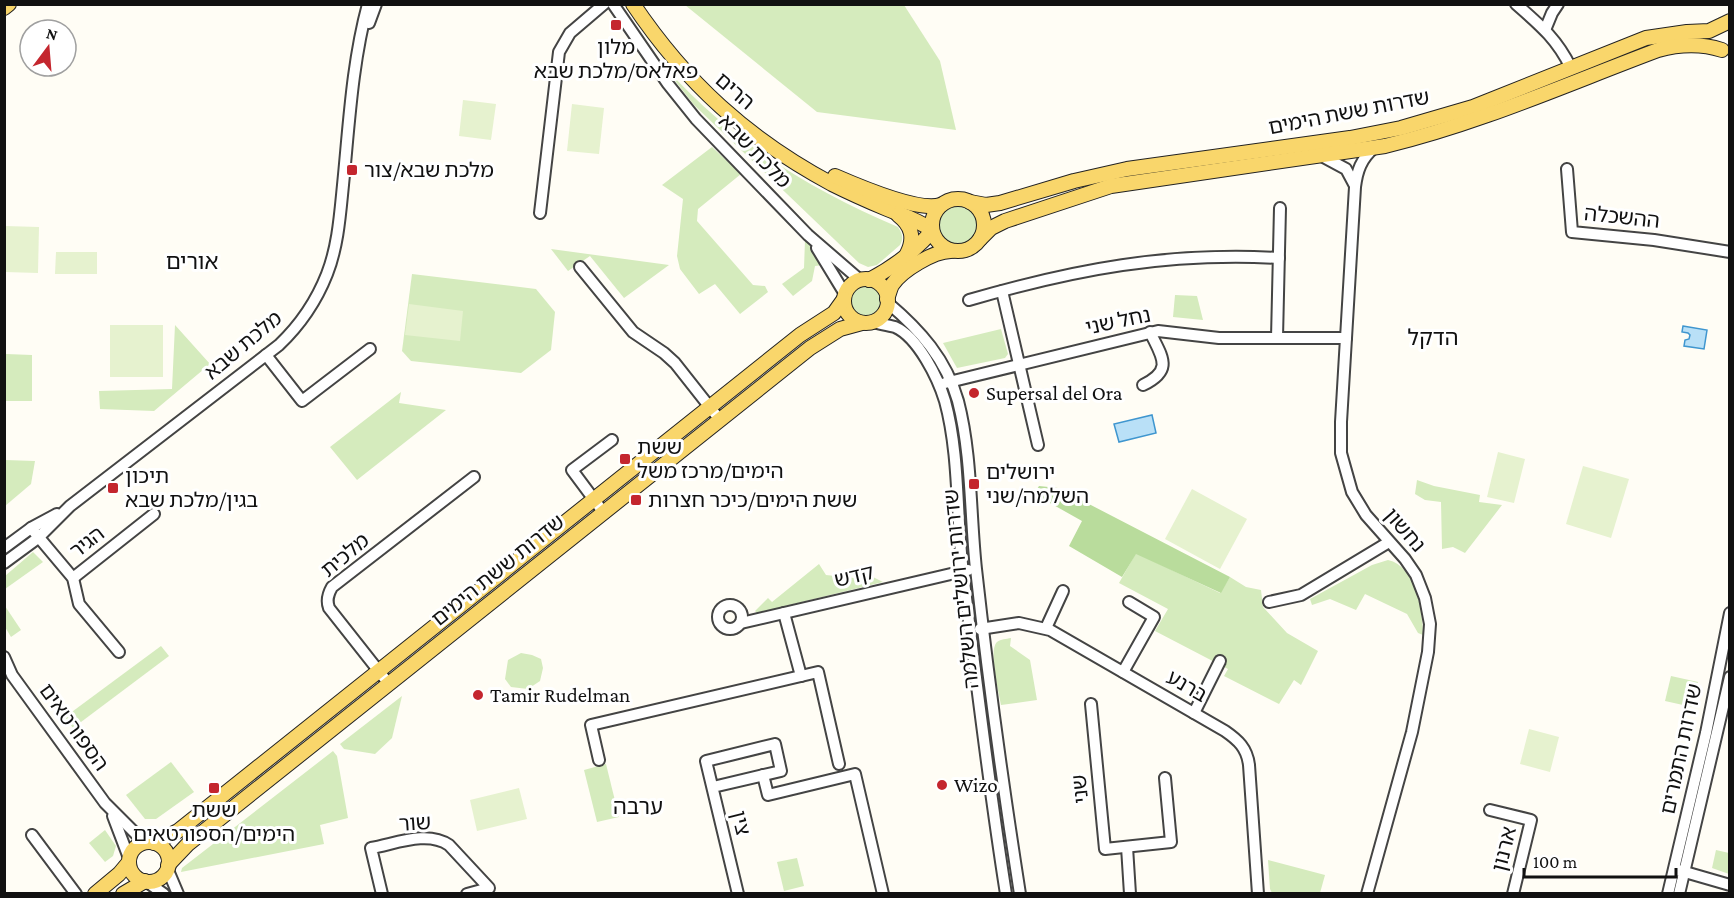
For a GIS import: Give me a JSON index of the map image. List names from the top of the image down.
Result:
{
  "streets": {
    "main road": ["הרים", "שדרות ששת הימים"],
    "street": [
      "מלכת שבא",
      "ההשכלה",
      "נחל שני",
      "נחשון",
      "הגיר",
      "מלכית",
      "קדש",
      "שדרות ירושלים השלמה",
      "ברנע",
      "הספורטאים",
      "שדרות התמרים",
      "שני",
      "שור",
      "צין",
      "ארנון"
    ]
  },
  "crossings": [
    ["הרים", "שדרות ששת הימים"],
    ["שדרות ששת הימים", "מלכת שבא"],
    ["שדרות ששת הימים", "נחשון"],
    ["שדרות ששת הימים", "מלכית"],
    ["שדרות ששת הימים", "שדרות ירושלים השלמה"],
    ["שדרות ששת הימים", "הספורטאים"],
    ["מלכת שבא", "שדרות ירושלים השלמה"],
    ["נחל שני", "נחשון"],
    ["נחל שני", "שדרות ירושלים השלמה"],
    ["קדש", "שדרות ירושלים השלמה"],
    ["שדרות ירושלים השלמה", "ברנע"]
  ],
  "districts": ["אורים", "הדקל", "ערבה"],
  "places": {
    "transit": [
      "מלון פאלאס/מלכת שבא",
      "מלכת שבא/צור",
      "ששת הימים/מרכז משל",
      "ירושלים השלמה/שני",
      "תיכון בגין/מלכת שבא",
      "ששת הימים/כיכר חצרות",
      "ששת הימים/הספורטאים"
    ],
    "other": ["Supersal del Ora", "Tamir Rudelman", "Wizo"]
  },
  "scale_bar": "100 m",
  "north": "top"
}
